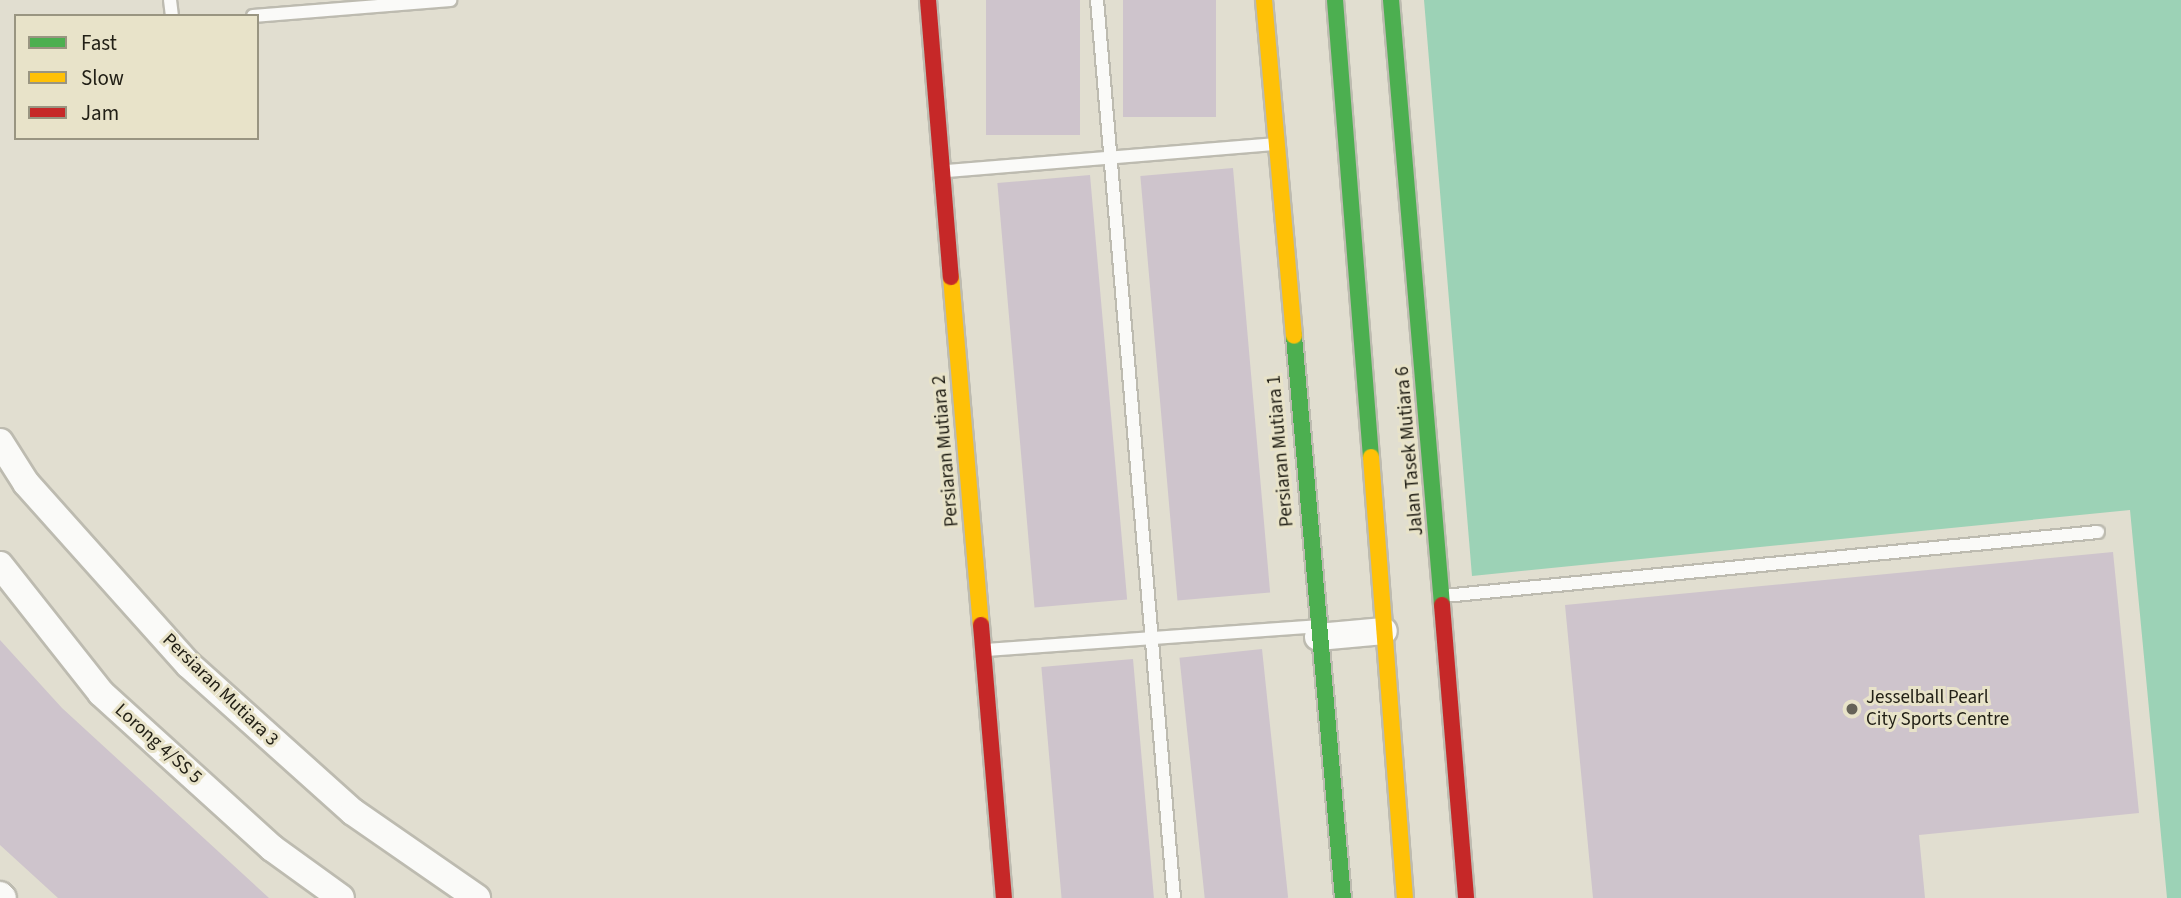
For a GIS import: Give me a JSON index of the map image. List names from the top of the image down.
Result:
{
  "streets": {
    "street": [
      "Persiaran Mutiara 2",
      "Persiaran Mutiara 1",
      "Jalan Tasek Mutiara 6",
      "Persiaran Mutiara 3",
      "Lorong 4/SS 5"
    ]
  },
  "places": ["Jesselball Pearl City Sports Centre"],
  "legend": ["Fast", "Slow", "Jam"]
}
